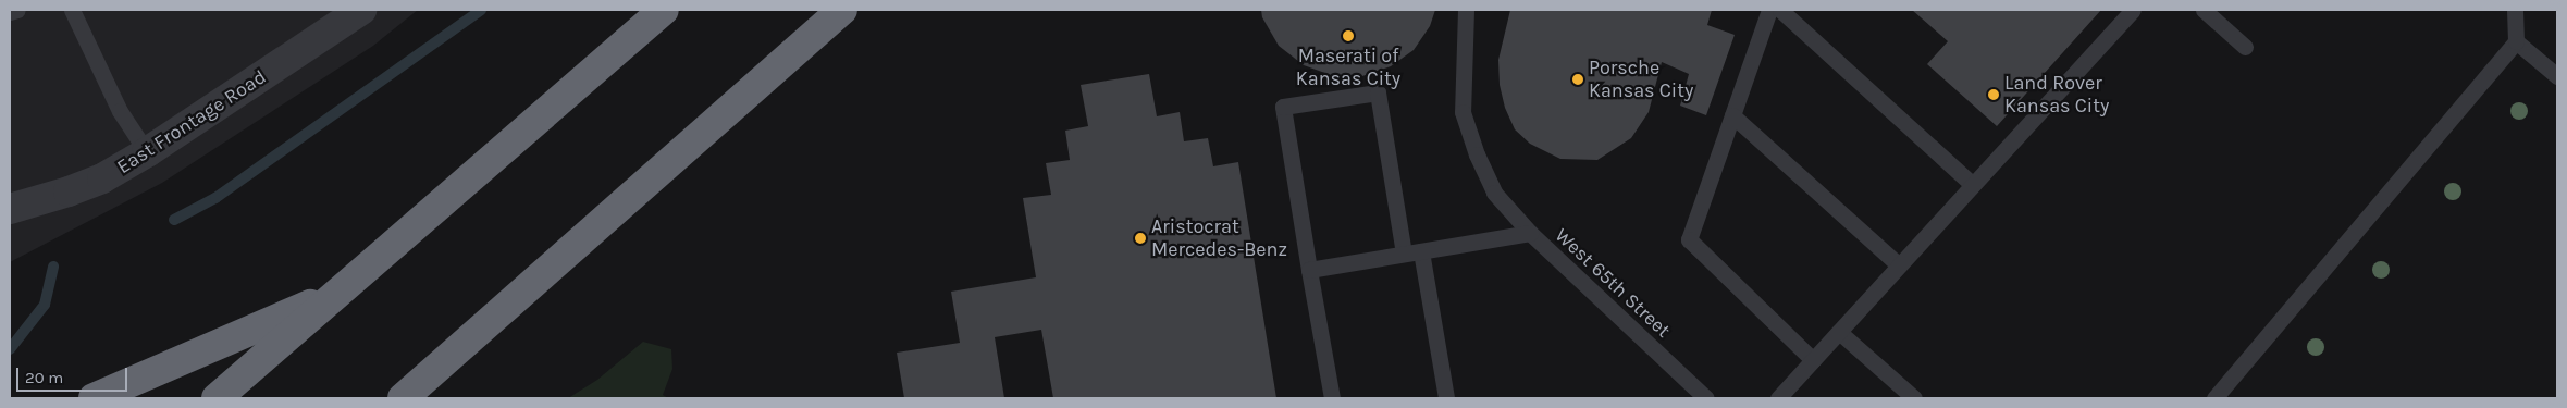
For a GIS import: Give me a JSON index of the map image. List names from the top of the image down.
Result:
{
  "streets": {
    "street": ["East Frontage Road"],
    "lane": ["West 65th Street"]
  },
  "places": [
    "Maserati of Kansas City",
    "Porsche Kansas City",
    "Land Rover Kansas City",
    "Aristocrat Mercedes-Benz"
  ],
  "scale_bar": "20 m"
}
